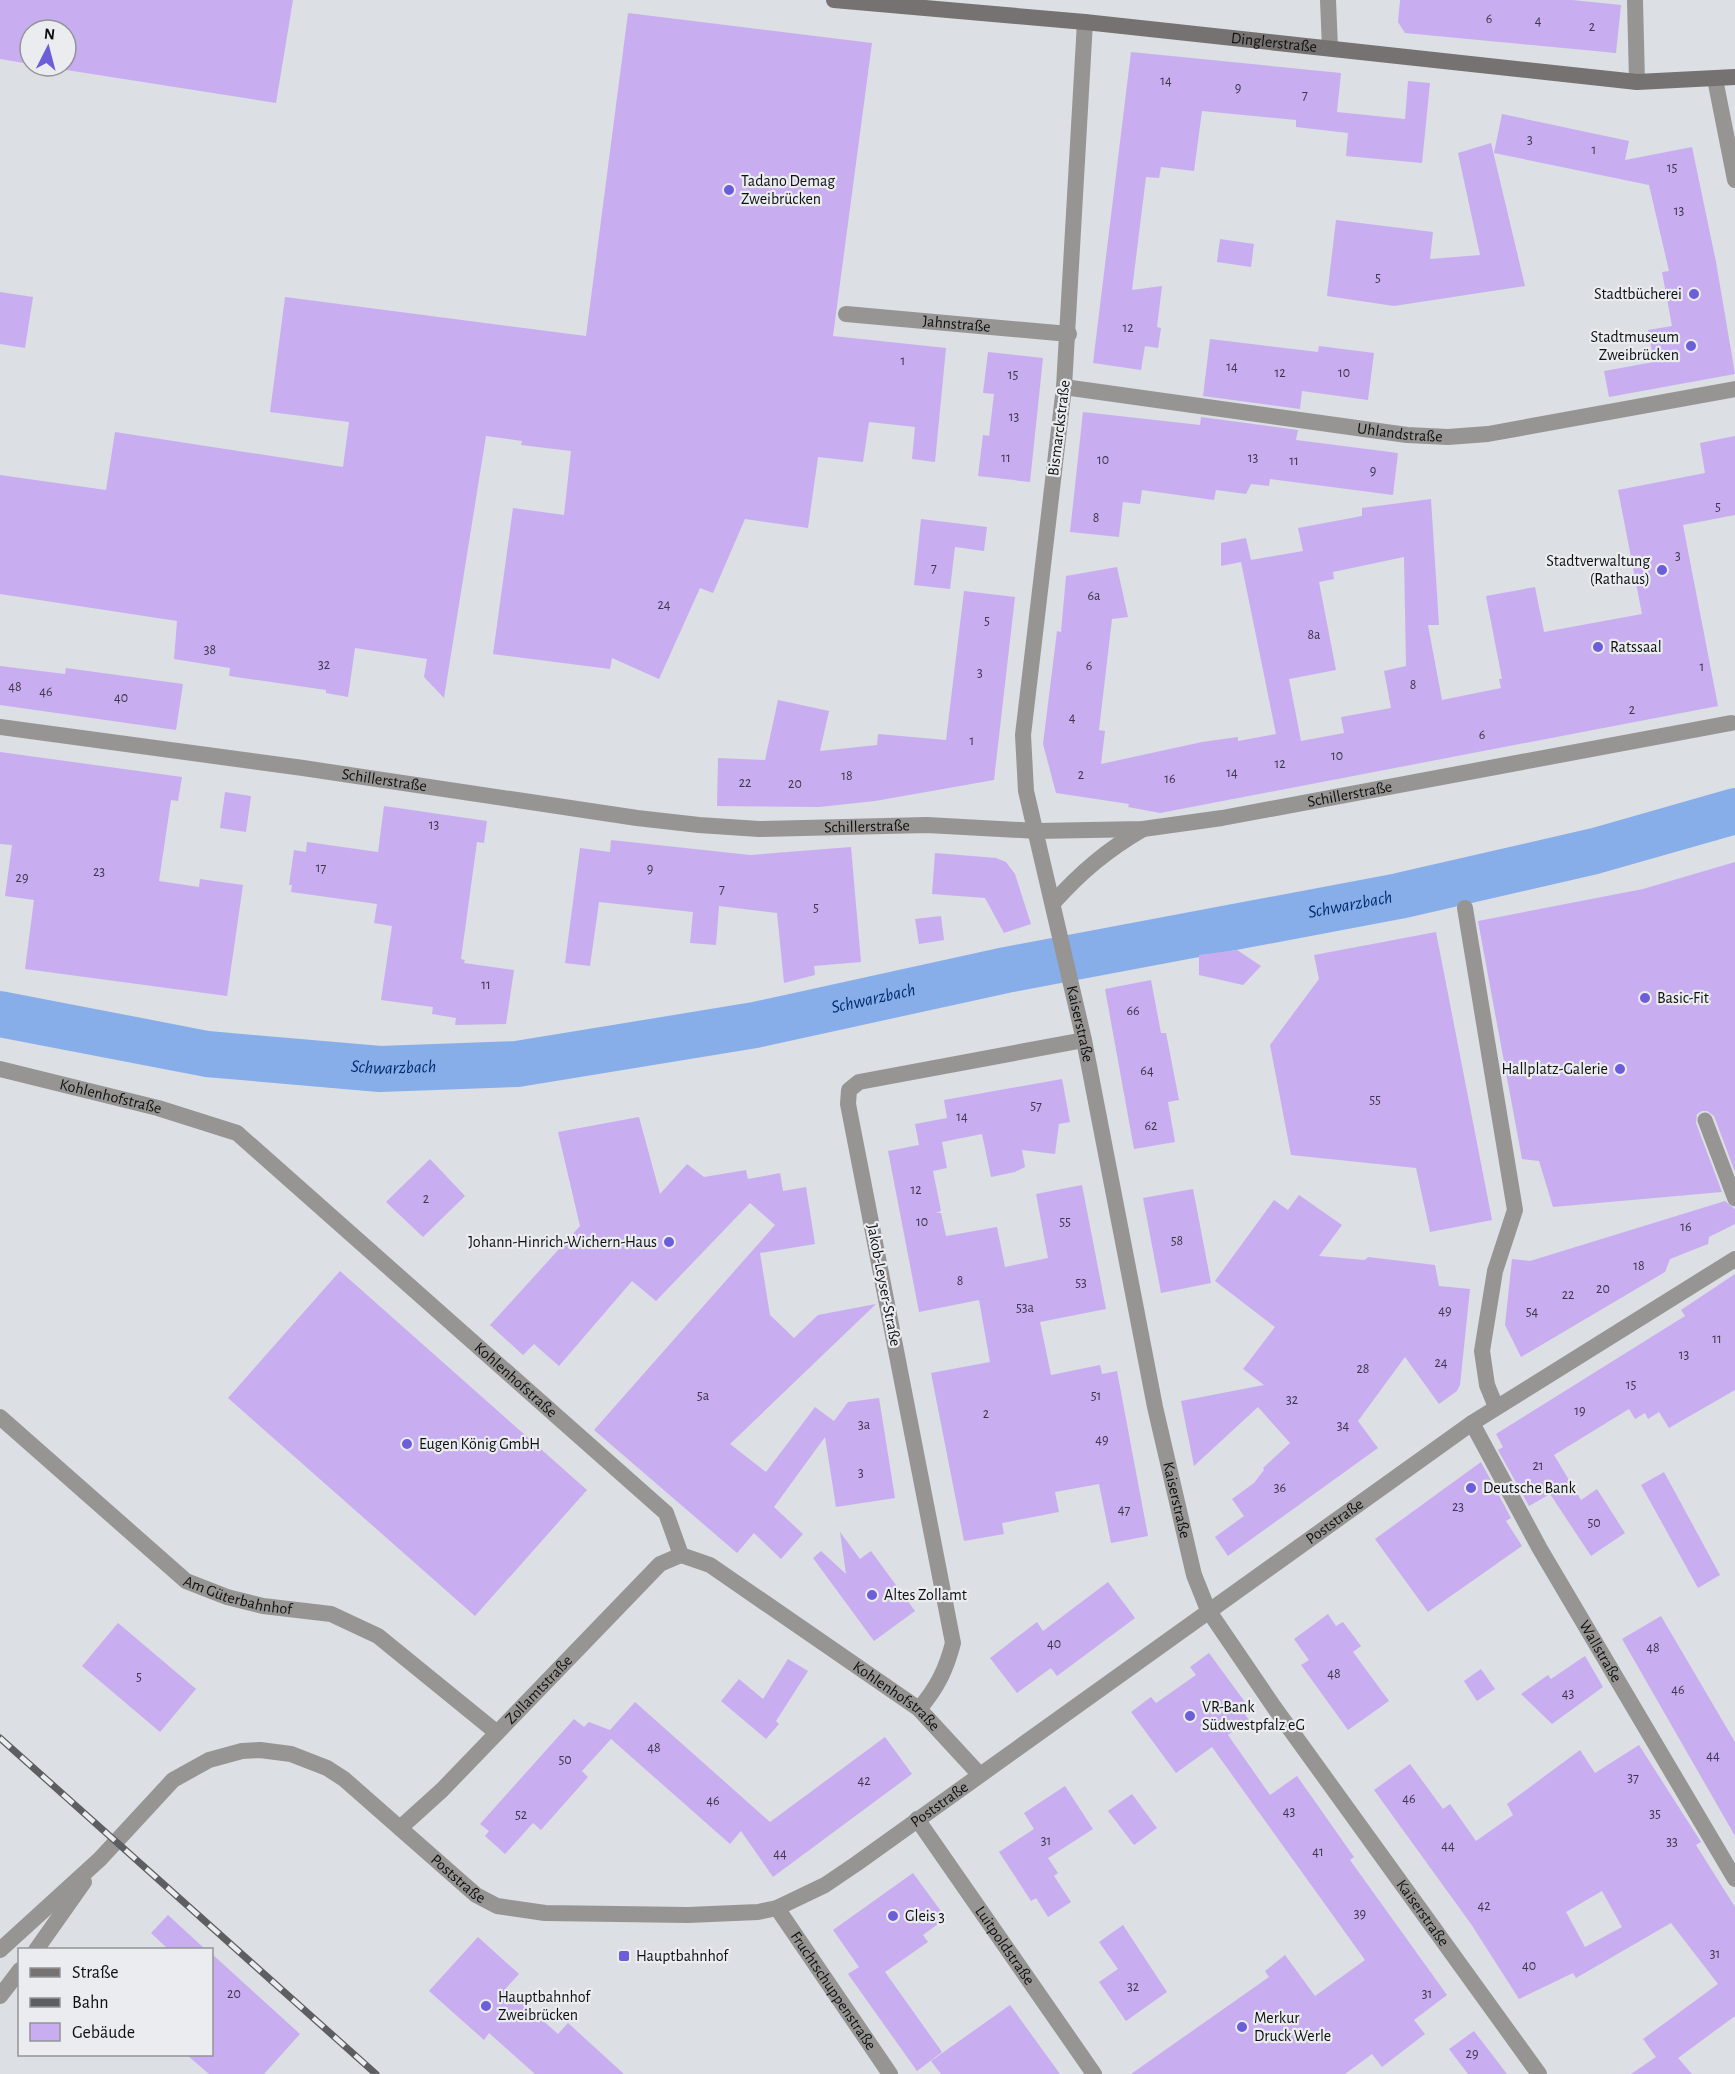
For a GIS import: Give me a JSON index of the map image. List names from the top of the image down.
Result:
{
  "streets": {
    "main road": ["Dinglerstraße"],
    "street": [
      "Jahnstraße",
      "Bismarckstraße",
      "Uhlandstraße",
      "Schillerstraße",
      "Kaiserstraße",
      "Kohlenhofstraße",
      "Jakob-Leyser-Straße",
      "Poststraße",
      "Am Güterbahnhof",
      "Wallstraße",
      "Zollamtstraße",
      "Luitpoldstraße",
      "Fruchtschuppenstraße"
    ]
  },
  "crossings": [
    ["Dinglerstraße", "Bismarckstraße"],
    ["Jahnstraße", "Bismarckstraße"],
    ["Bismarckstraße", "Uhlandstraße"],
    ["Bismarckstraße", "Schillerstraße"],
    ["Bismarckstraße", "Kaiserstraße"],
    ["Schillerstraße", "Kaiserstraße"],
    ["Kaiserstraße", "Jakob-Leyser-Straße"],
    ["Kaiserstraße", "Poststraße"],
    ["Kohlenhofstraße", "Jakob-Leyser-Straße"],
    ["Kohlenhofstraße", "Poststraße"],
    ["Kohlenhofstraße", "Zollamtstraße"],
    ["Poststraße", "Wallstraße"],
    ["Poststraße", "Zollamtstraße"],
    ["Poststraße", "Luitpoldstraße"],
    ["Poststraße", "Fruchtschuppenstraße"],
    ["Am Güterbahnhof", "Zollamtstraße"]
  ],
  "water": ["Schwarzbach"],
  "places": {
    "other": [
      "Tadano Demag Zweibrücken",
      "Stadtbücherei",
      "Stadtmuseum Zweibrücken",
      "Stadtverwaltung (Rathaus)",
      "Ratssaal",
      "Basic-Fit",
      "Hallplatz-Galerie",
      "Johann-Hinrich-Wichern-Haus",
      "Eugen König GmbH",
      "Deutsche Bank",
      "Altes Zollamt",
      "VR-Bank Südwestpfalz eG",
      "Gleis 3",
      "Hauptbahnhof Zweibrücken",
      "Merkur Druck Werle"
    ],
    "transit": ["Hauptbahnhof"]
  },
  "house_numbers": [
    "6",
    "4",
    "2",
    "14",
    "9",
    "7",
    "3",
    "1",
    "15",
    "13",
    "5",
    "12",
    "1",
    "14",
    "12",
    "10",
    "15",
    "13",
    "11",
    "13",
    "10",
    "11",
    "9",
    "5",
    "8",
    "3",
    "7",
    "6a",
    "24",
    "5",
    "8a",
    "38",
    "32",
    "6",
    "1",
    "3",
    "8",
    "48",
    "46",
    "40",
    "2",
    "4",
    "6",
    "1",
    "10",
    "12",
    "14",
    "2",
    "18",
    "16",
    "22",
    "20",
    "13",
    "17",
    "9",
    "23",
    "29",
    "7",
    "5",
    "11",
    "66",
    "64",
    "55",
    "57",
    "14",
    "62",
    "12",
    "2",
    "10",
    "55",
    "16",
    "58",
    "18",
    "8",
    "53",
    "20",
    "22",
    "53a",
    "49",
    "54",
    "11",
    "13",
    "24",
    "28",
    "15",
    "5a",
    "51",
    "32",
    "19",
    "2",
    "3a",
    "34",
    "49",
    "21",
    "3",
    "36",
    "23",
    "47",
    "50",
    "40",
    "48",
    "48",
    "5",
    "46",
    "43",
    "48",
    "44",
    "50",
    "37",
    "42",
    "46",
    "46",
    "43",
    "35",
    "52",
    "31",
    "33",
    "44",
    "41",
    "44",
    "42",
    "39",
    "31",
    "40",
    "32",
    "20",
    "31",
    "29"
  ],
  "legend": ["Straße", "Bahn", "Gebäude"],
  "north": "top"
}
